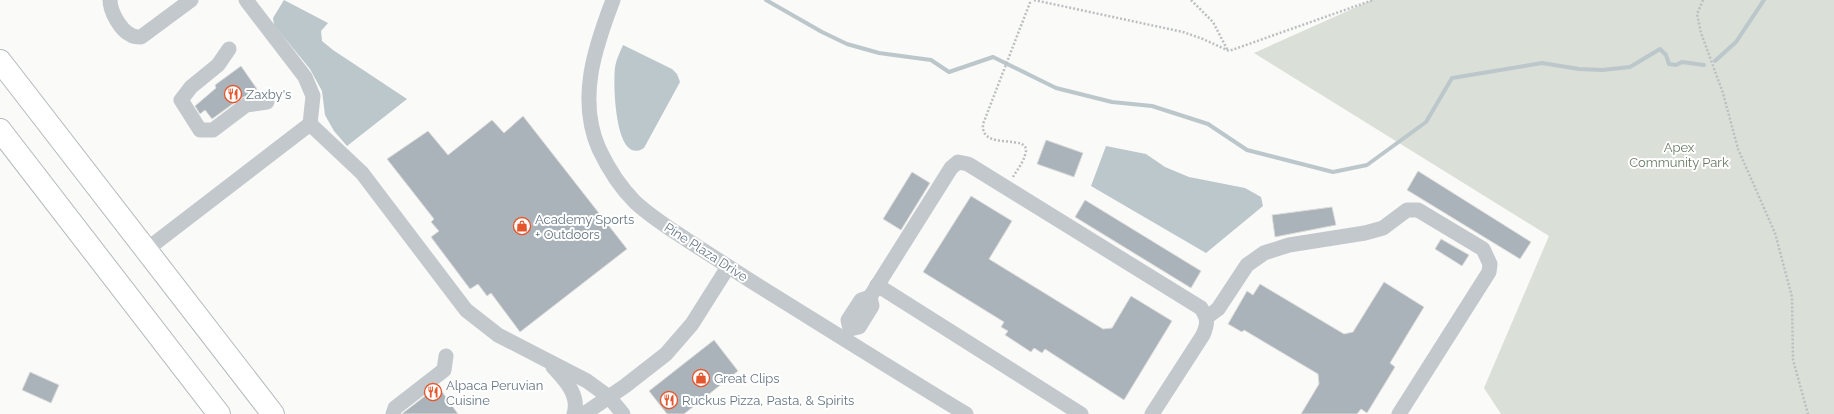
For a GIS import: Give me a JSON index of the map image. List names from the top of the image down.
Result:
{
  "streets": {
    "street": ["Pine Plaza Drive"]
  },
  "parks": ["Apex Community Park"],
  "places": {
    "restaurant": ["Zaxby's", "Alpaca Peruvian Cuisine", "Ruckus Pizza, Pasta, & Spirits"],
    "shop": ["Academy Sports + Outdoors", "Great Clips"]
  }
}
